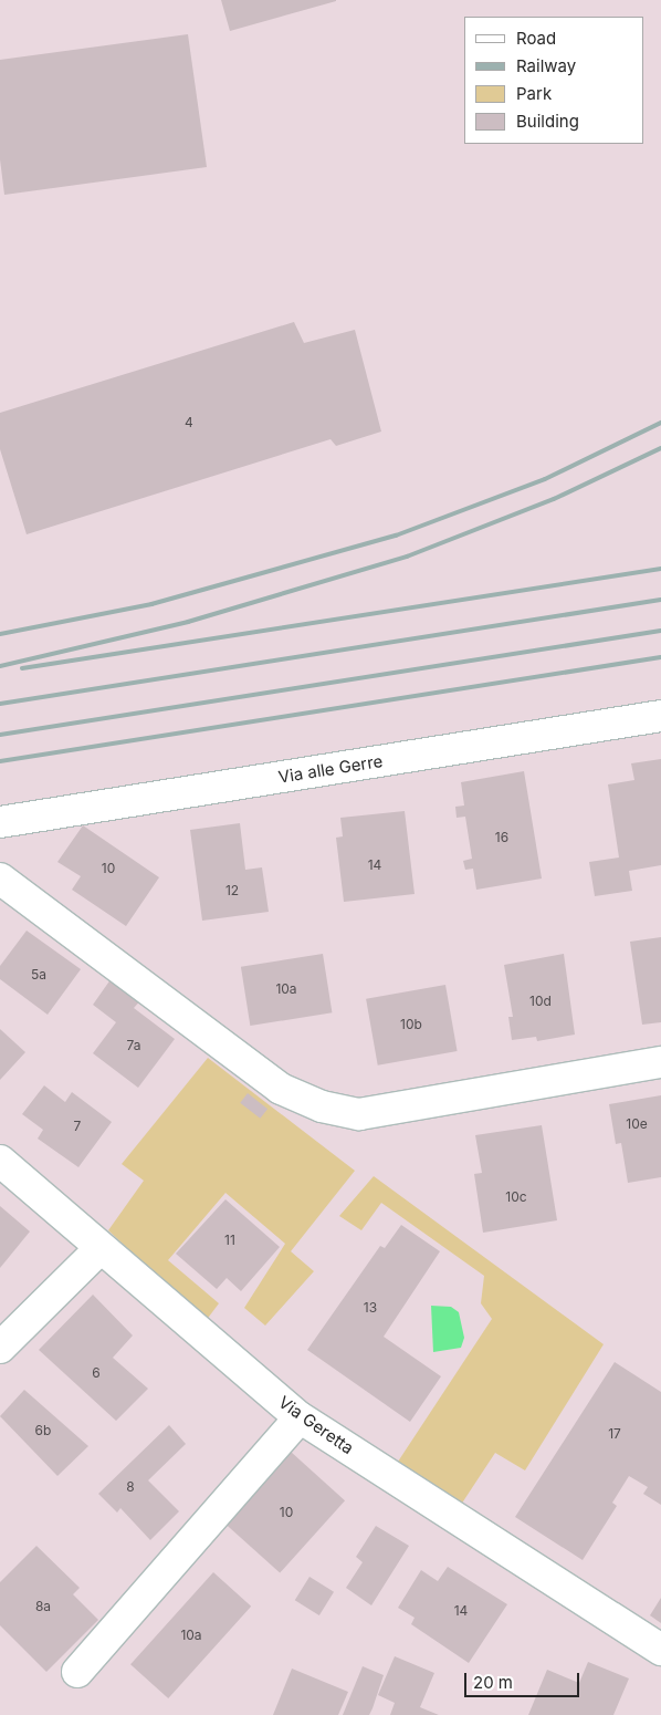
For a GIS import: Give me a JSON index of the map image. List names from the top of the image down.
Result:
{
  "streets": {
    "street": ["Via alle Gerre", "Via Geretta"]
  },
  "house_numbers": [
    "4",
    "16",
    "14",
    "10",
    "12",
    "5a",
    "10a",
    "10d",
    "10b",
    "7a",
    "10e",
    "7",
    "10c",
    "11",
    "13",
    "6",
    "6b",
    "17",
    "8",
    "10",
    "8a",
    "14",
    "10a"
  ],
  "legend": [
    "Road",
    "Railway",
    "Park",
    "Building"
  ],
  "scale_bar": "20 m"
}
